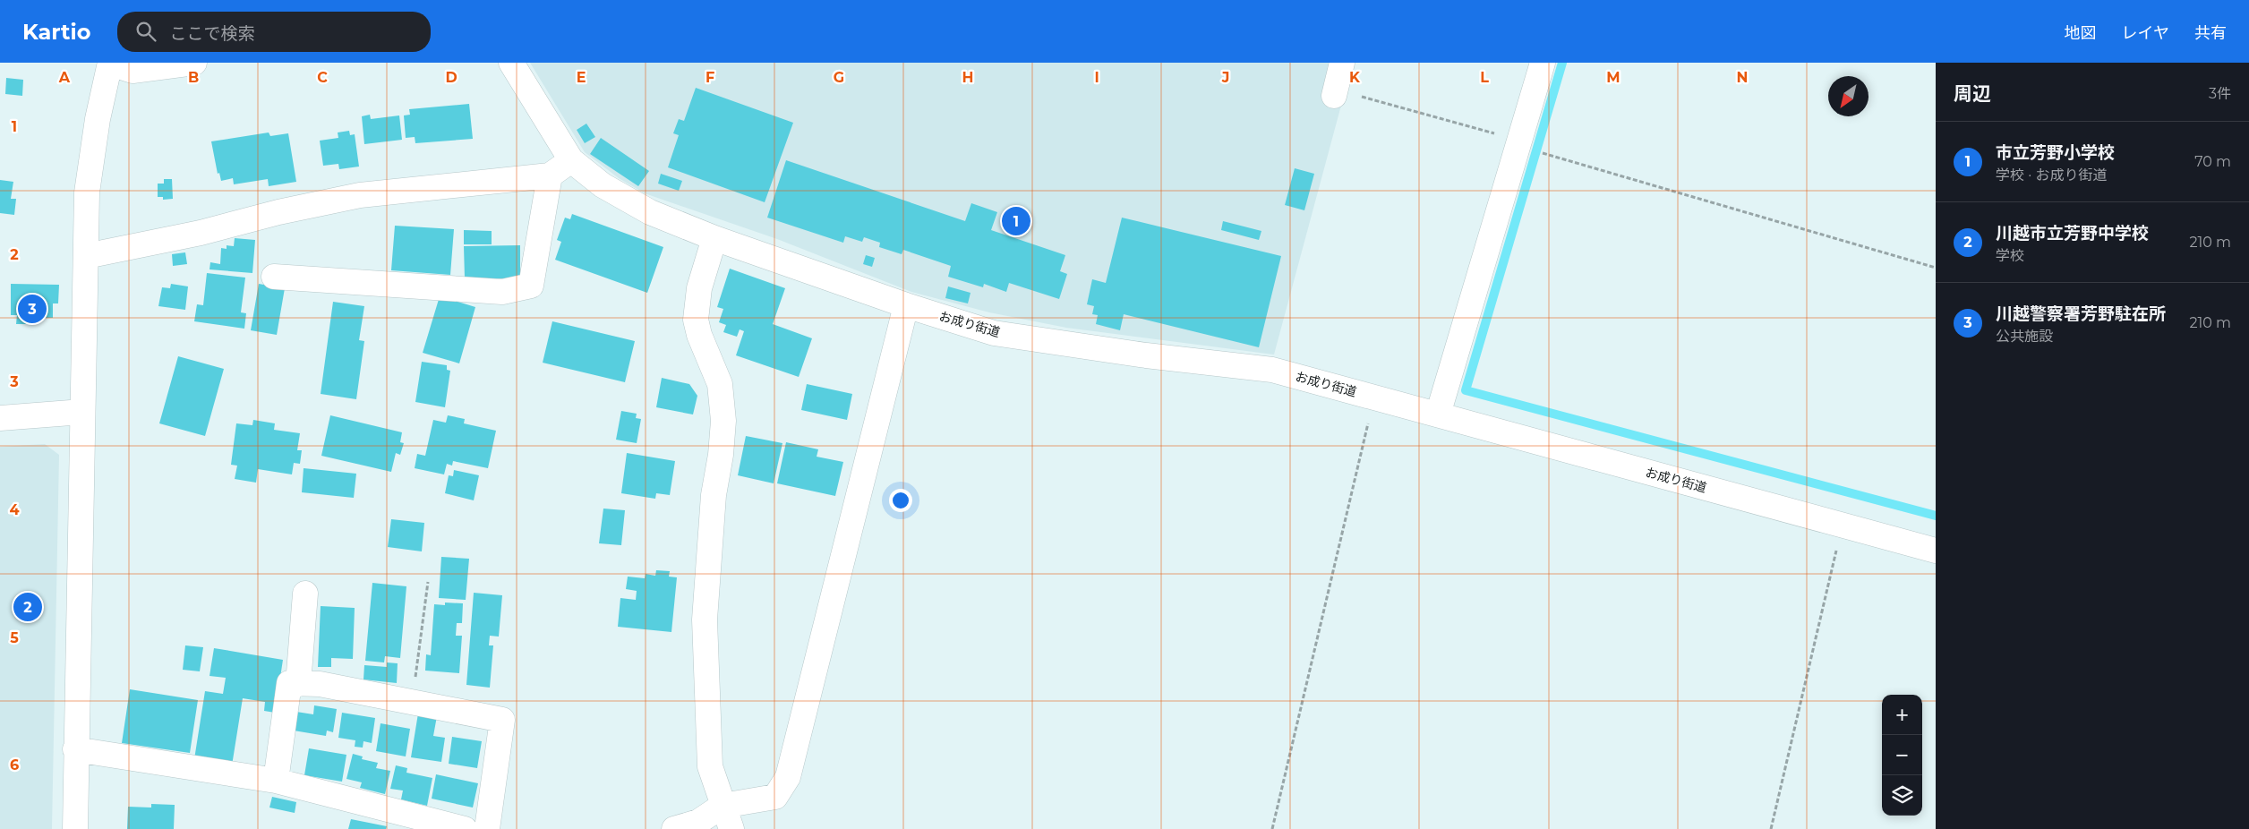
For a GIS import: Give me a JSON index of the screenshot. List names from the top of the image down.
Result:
{
  "streets": {
    "street": ["お成り街道"]
  },
  "north": "bottom left",
  "page": {
    "header": "Kartio",
    "search": "ここで検索",
    "nav": ["地図", "レイヤ", "共有"],
    "heading": ["周辺", "3件"],
    "list": [
      {
        "mark": "1",
        "name": "市立芳野小学校",
        "note": "学校 · お成り街道",
        "value": "70 m"
      },
      {
        "mark": "2",
        "name": "川越市立芳野中学校",
        "note": "学校",
        "value": "210 m"
      },
      {
        "mark": "3",
        "name": "川越警察署芳野駐在所",
        "note": "公共施設",
        "value": "210 m"
      }
    ],
    "pins": ["1", "3", "2"],
    "map_buttons": ["+", "−"]
  },
  "grid": {
    "columns": [
      "A",
      "B",
      "C",
      "D",
      "E",
      "F",
      "G",
      "H",
      "I",
      "J",
      "K",
      "L",
      "M",
      "N"
    ],
    "rows": [
      "1",
      "2",
      "3",
      "4",
      "5",
      "6"
    ]
  }
}
